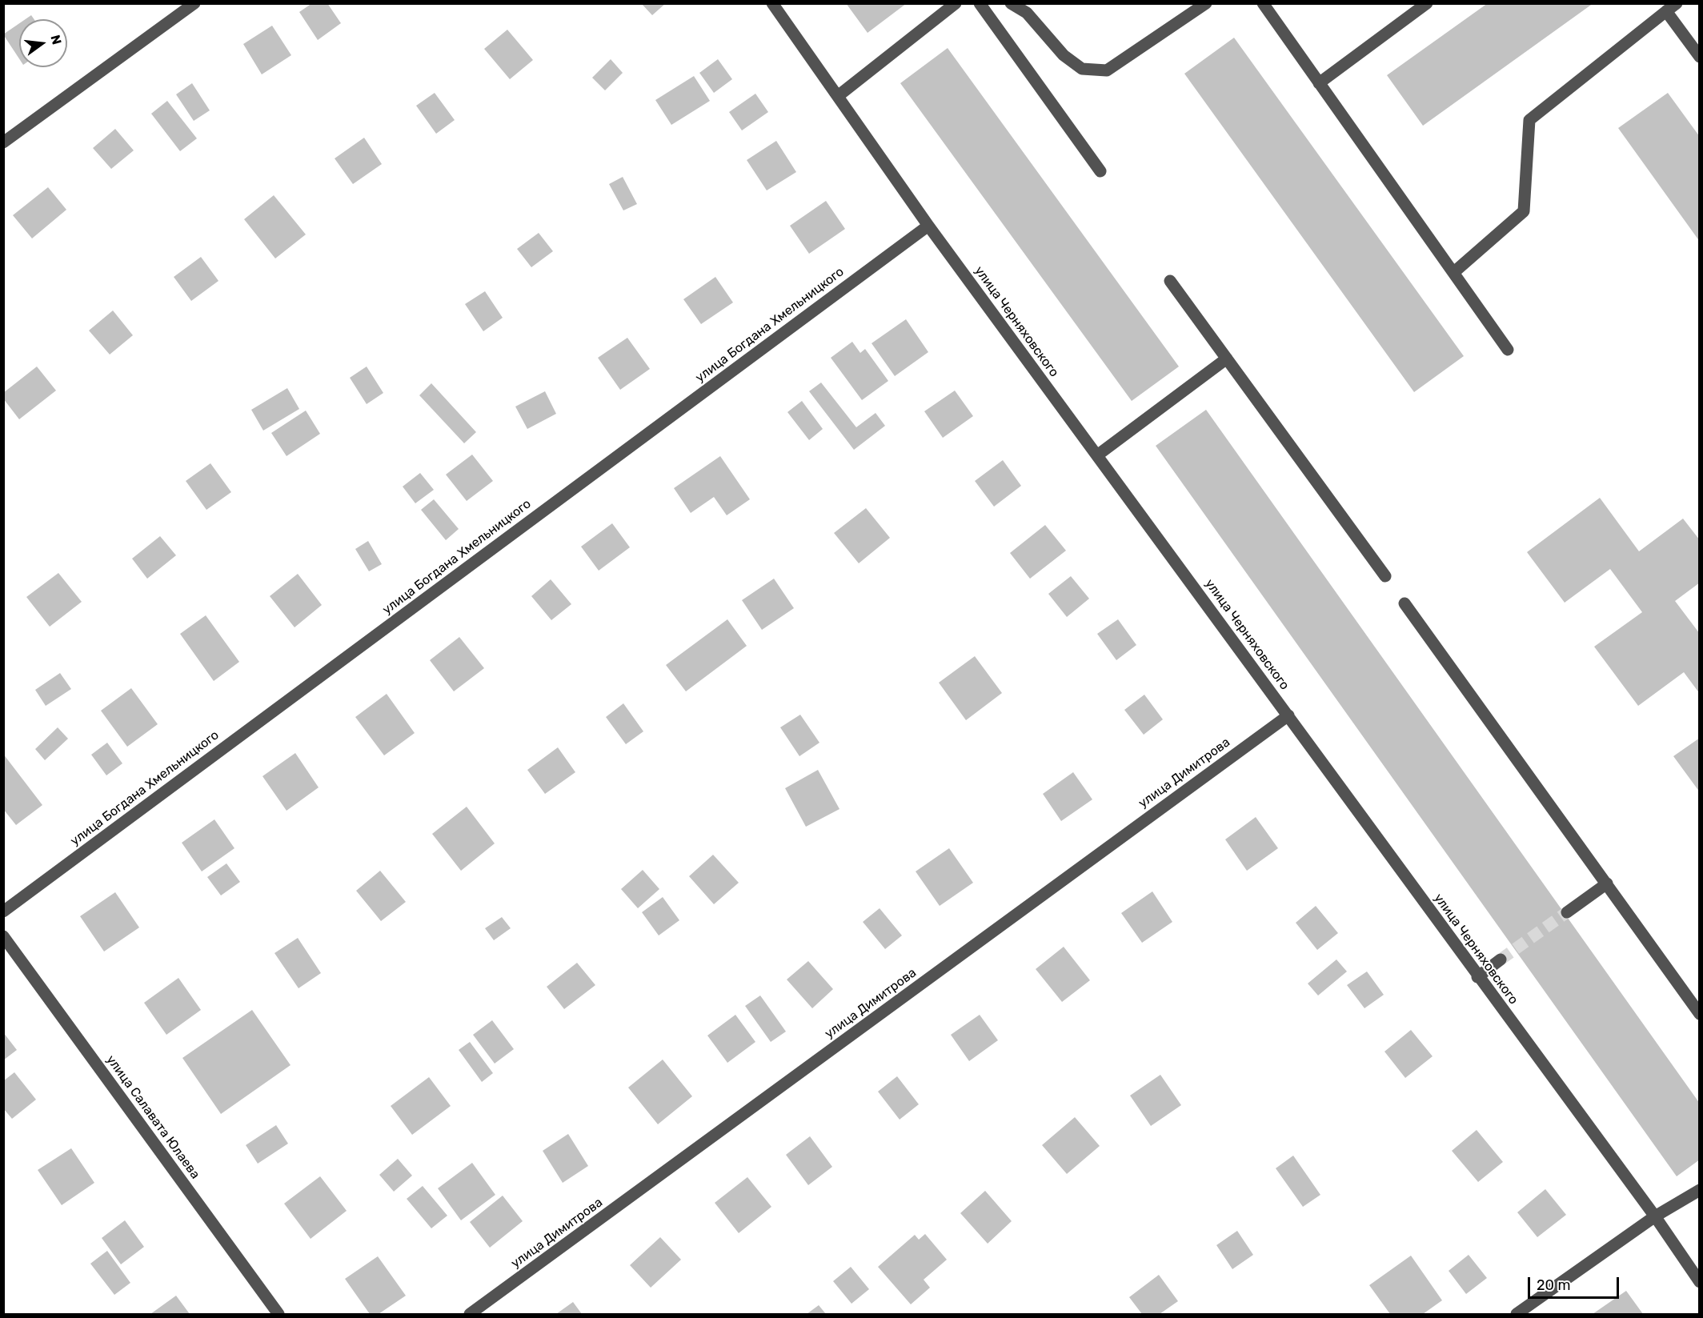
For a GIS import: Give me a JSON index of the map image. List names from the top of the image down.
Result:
{
  "streets": {
    "street": [
      "улица Черняховского",
      "улица Богдана Хмельницкого",
      "улица Димитрова",
      "улица Салавата Юлаева"
    ]
  },
  "crossings": [
    ["улица Черняховского", "улица Богдана Хмельницкого"],
    ["улица Черняховского", "улица Димитрова"]
  ],
  "scale_bar": "20 m",
  "north": "right"
}
